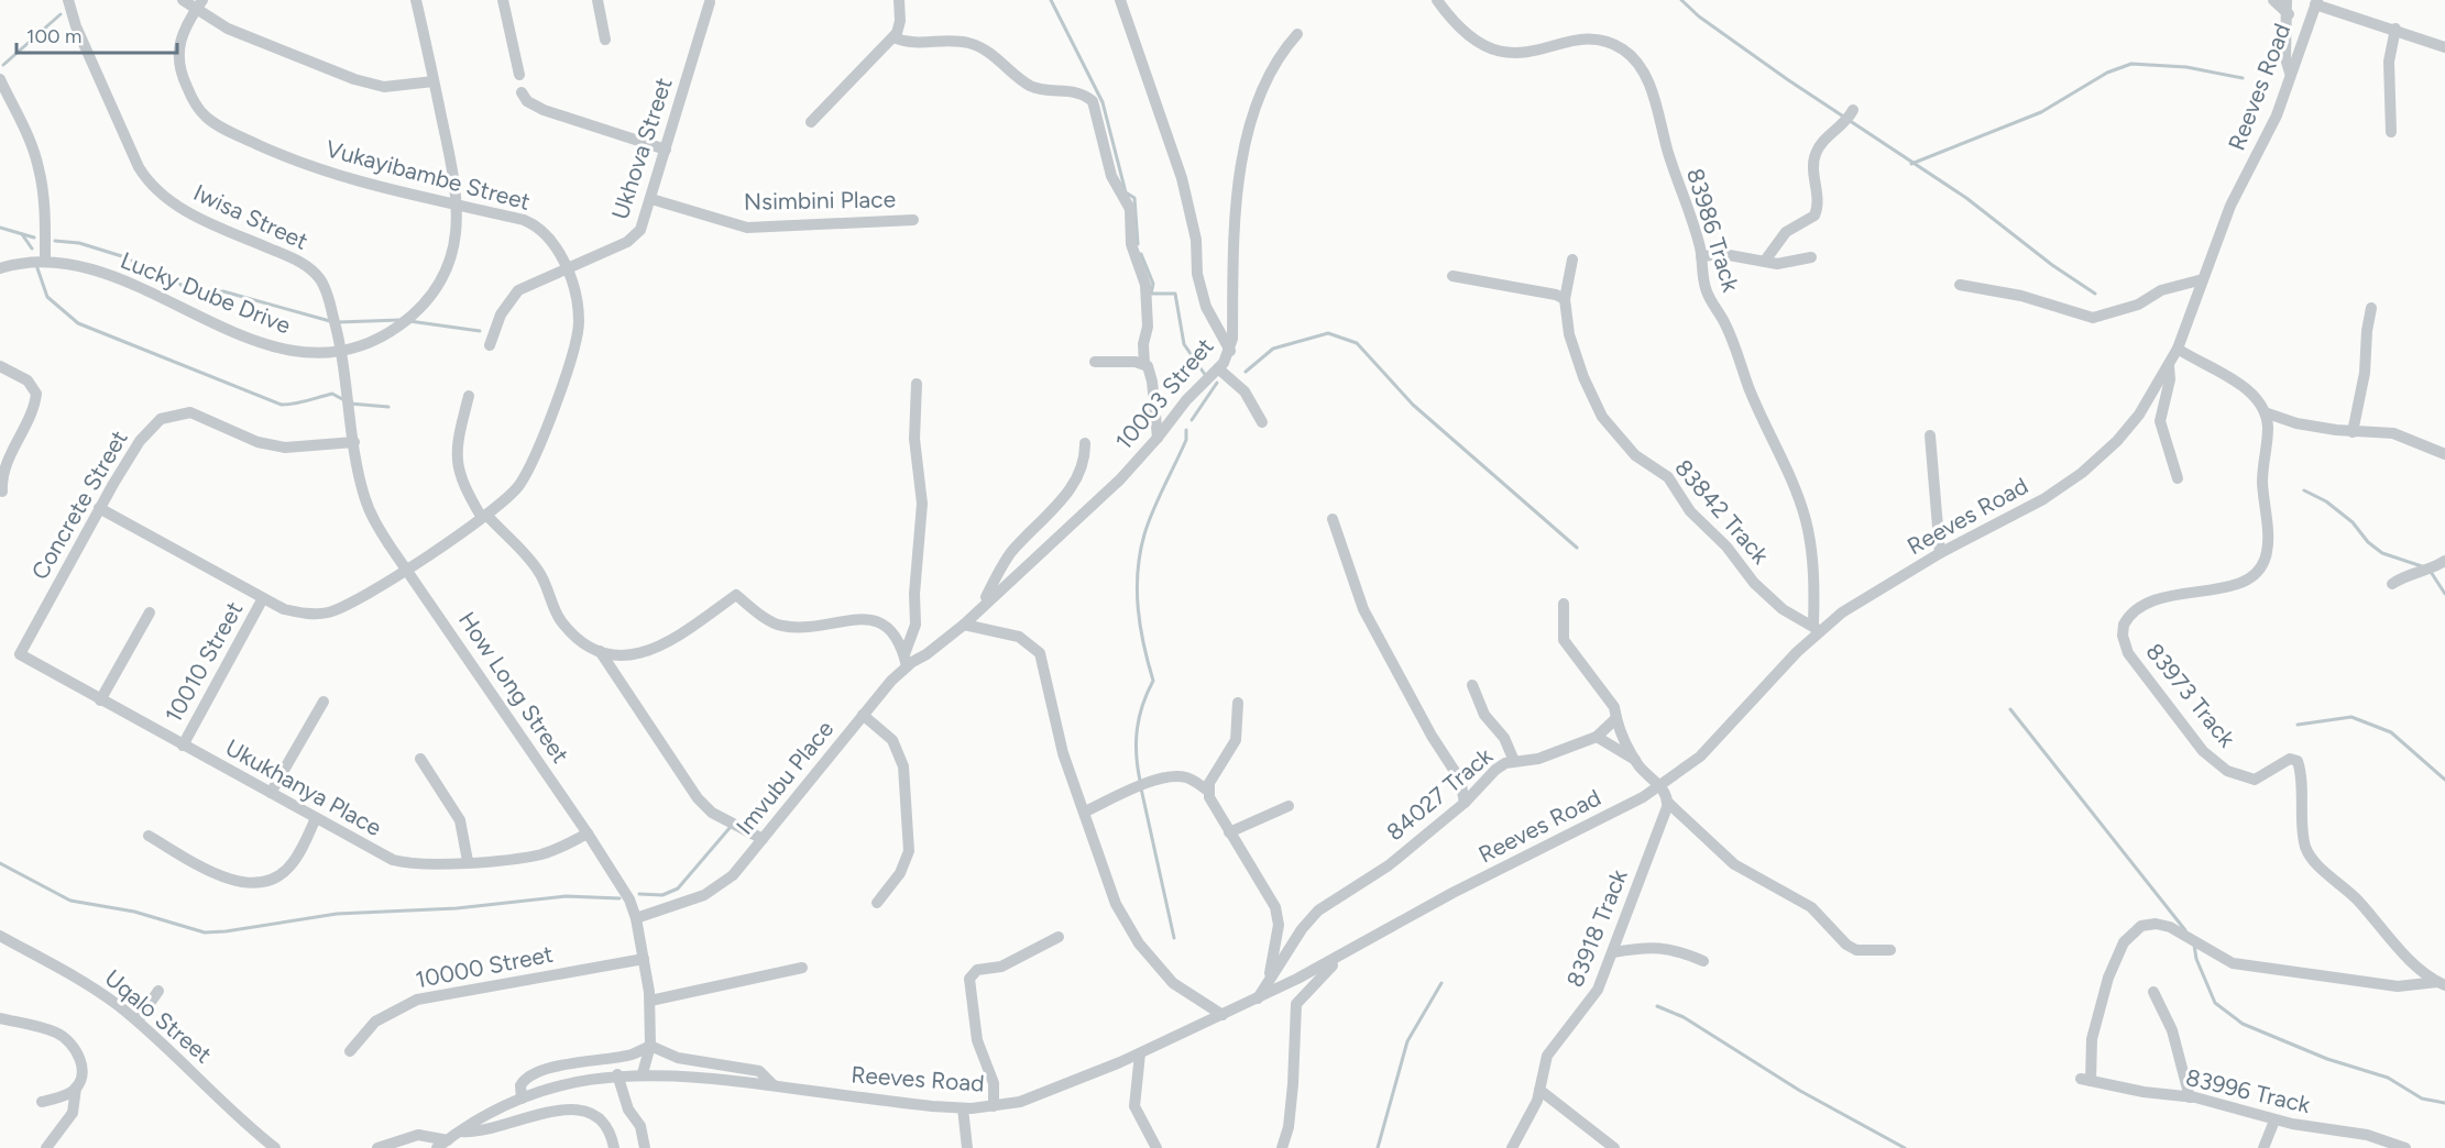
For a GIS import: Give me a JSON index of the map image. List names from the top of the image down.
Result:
{
  "streets": {
    "street": [
      "Reeves Road",
      "Ukhova Street",
      "Vukayibambe Street",
      "Nsimbini Place",
      "Iwisa Street",
      "83986 Track",
      "Lucky Dube Drive",
      "10003 Street",
      "Concrete Street",
      "83842 Track",
      "10010 Street",
      "How Long Street",
      "83973 Track",
      "Imvubu Place",
      "Ukukhanya Place",
      "84027 Track",
      "83918 Track",
      "10000 Street",
      "Uqalo Street",
      "83996 Track"
    ]
  },
  "crossings": [
    ["Reeves Road", "83986 Track"],
    ["Reeves Road", "83842 Track"],
    ["Reeves Road", "How Long Street"],
    ["Reeves Road", "84027 Track"],
    ["Ukhova Street", "Vukayibambe Street"],
    ["Ukhova Street", "Nsimbini Place"],
    ["Vukayibambe Street", "Lucky Dube Drive"],
    ["Vukayibambe Street", "Concrete Street"],
    ["Vukayibambe Street", "10010 Street"],
    ["Vukayibambe Street", "How Long Street"],
    ["Iwisa Street", "Lucky Dube Drive"],
    ["Iwisa Street", "How Long Street"],
    ["83986 Track", "83842 Track"],
    ["Lucky Dube Drive", "How Long Street"],
    ["10003 Street", "Imvubu Place"],
    ["Concrete Street", "How Long Street"],
    ["Concrete Street", "Ukukhanya Place"],
    ["10010 Street", "Ukukhanya Place"],
    ["How Long Street", "Imvubu Place"],
    ["How Long Street", "Ukukhanya Place"],
    ["How Long Street", "10000 Street"],
    ["83973 Track", "83996 Track"]
  ],
  "scale_bar": "100 m"
}
